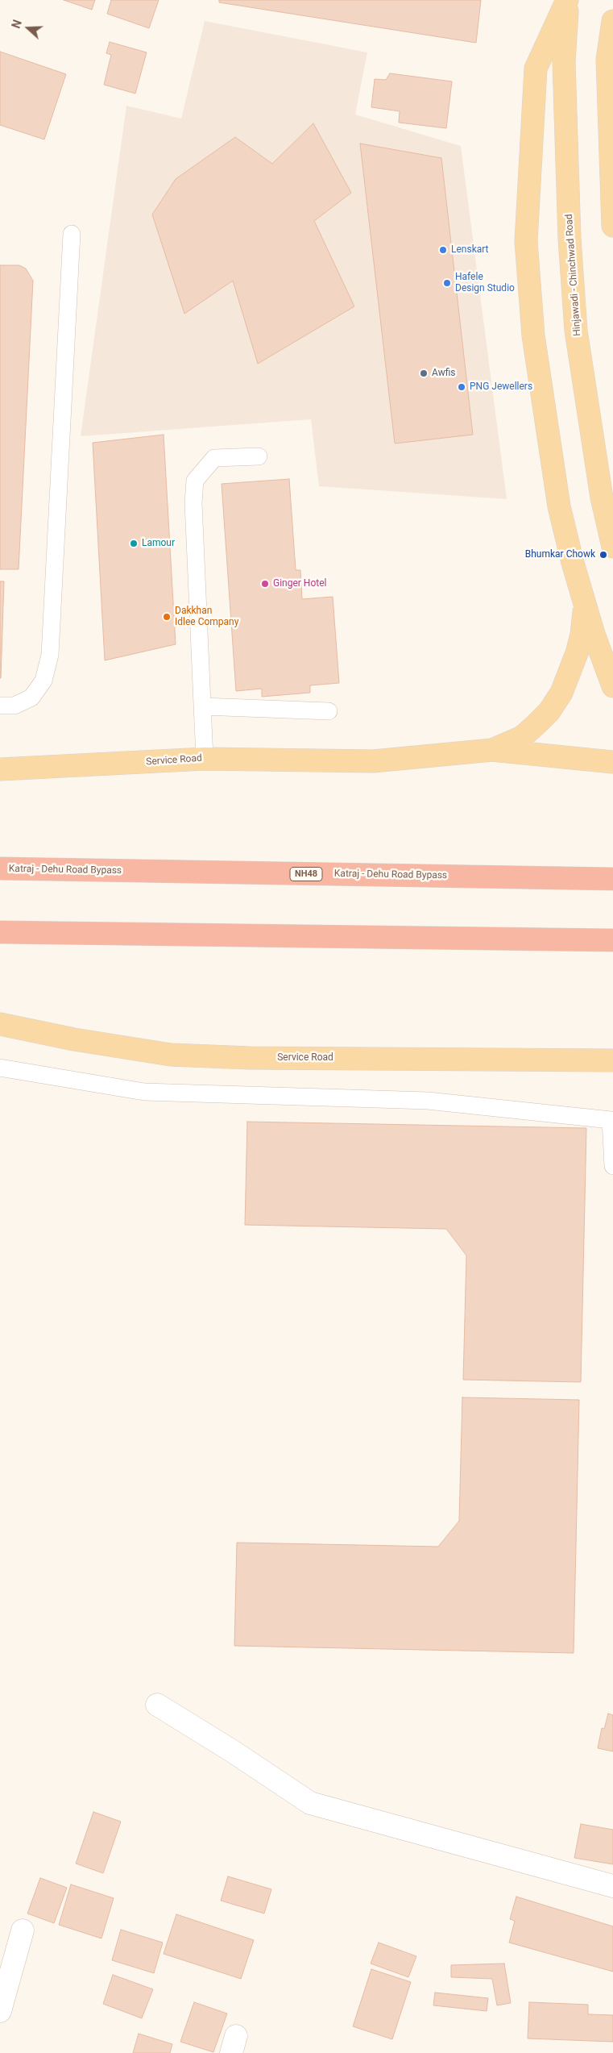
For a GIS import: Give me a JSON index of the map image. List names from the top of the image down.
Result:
{
  "streets": {
    "highway": ["Katraj - Dehu Road Bypass", "NH48"],
    "main road": ["Hinjawadi - Chinchwad Road", "Service Road"]
  },
  "places": [
    "Lenskart",
    "Hafele Design Studio",
    "Awfis",
    "PNG Jewellers",
    "Lamour",
    "Bhumkar Chowk",
    "Ginger Hotel",
    "Dakkhan Idlee Company"
  ],
  "north": "left"
}
